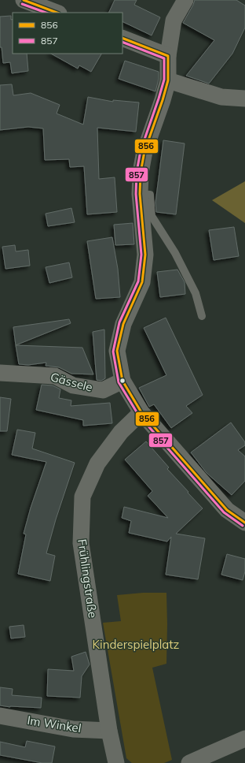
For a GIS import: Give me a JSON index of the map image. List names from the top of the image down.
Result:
{
  "streets": {
    "street": ["Gässele", "Frühlingstraße", "Im Winkel"]
  },
  "crossings": [
    ["Frühlingstraße", "Im Winkel"]
  ],
  "parks": ["Kinderspielplatz"],
  "lines": ["transit line 856", "transit line 857"],
  "legend": ["856", "857"]
}
